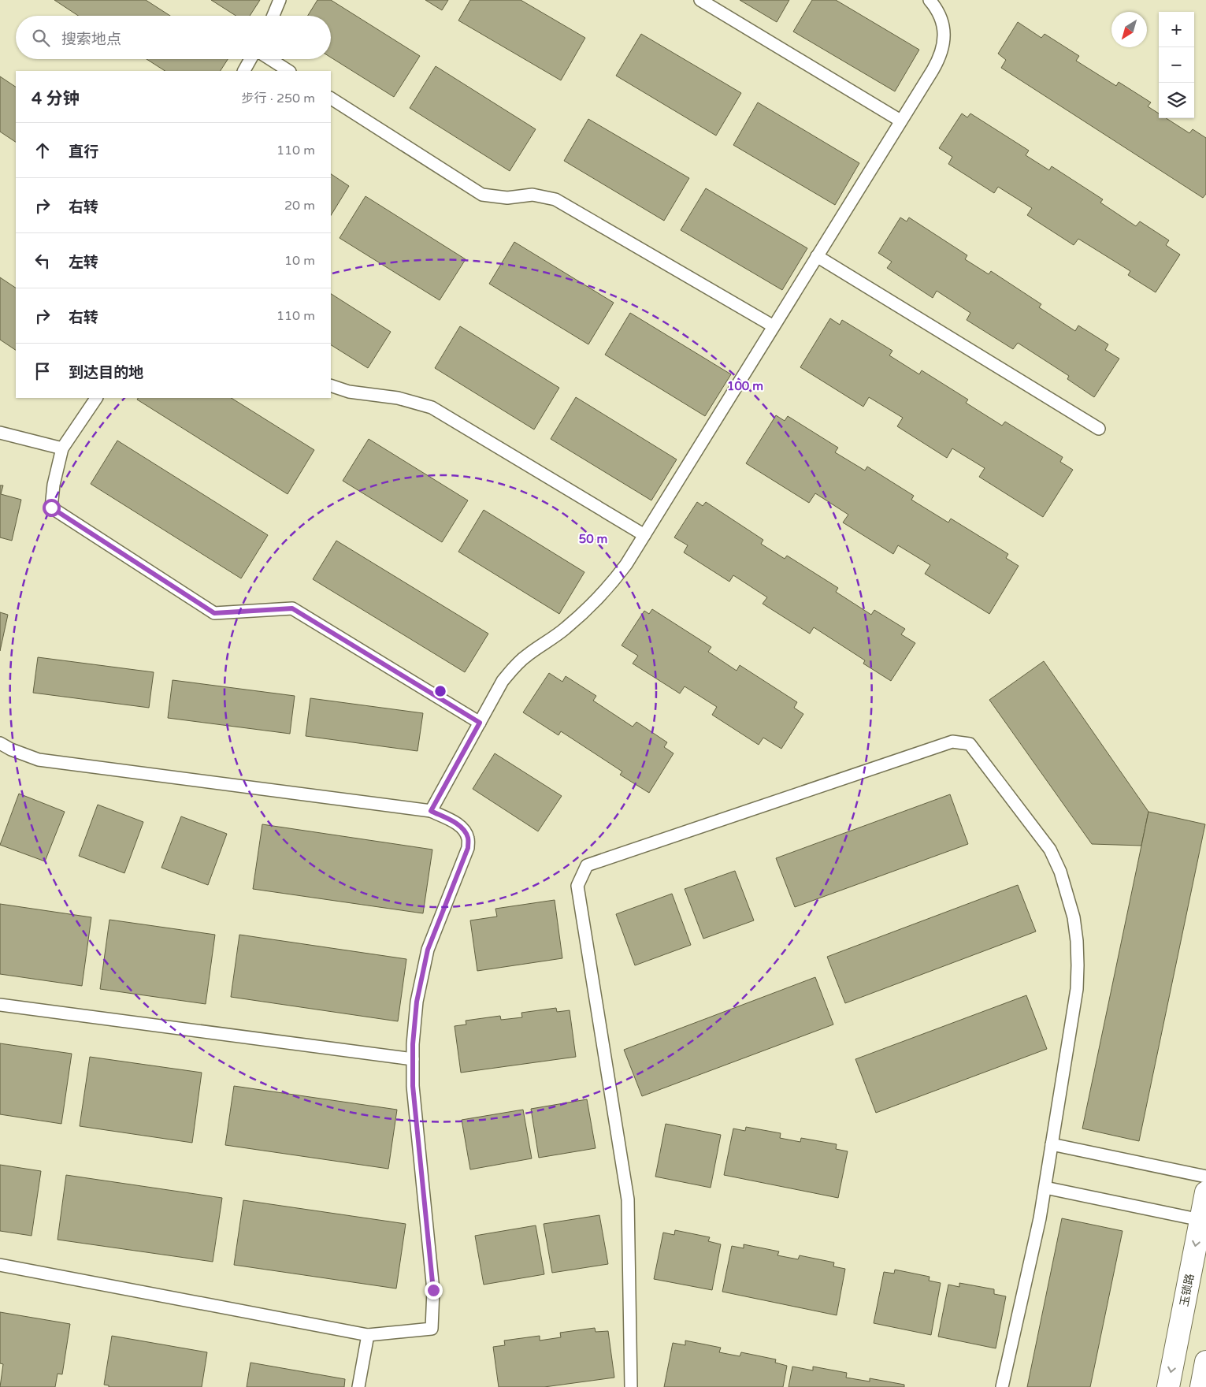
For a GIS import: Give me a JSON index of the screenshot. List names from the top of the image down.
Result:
{
  "streets": {
    "street": ["玉锁路"]
  },
  "one_way": ["玉锁路"],
  "north": "bottom left",
  "page": {
    "map_buttons": ["+", "−"],
    "search": "搜索地点",
    "heading": ["4 分钟", "步行 · 250 m"],
    "list": [
      ["直行", "110 m"],
      ["右转", "20 m"],
      ["左转", "10 m"],
      ["右转", "110 m"],
      "到达目的地"
    ]
  },
  "rings": ["100 m", "50 m"]
}
